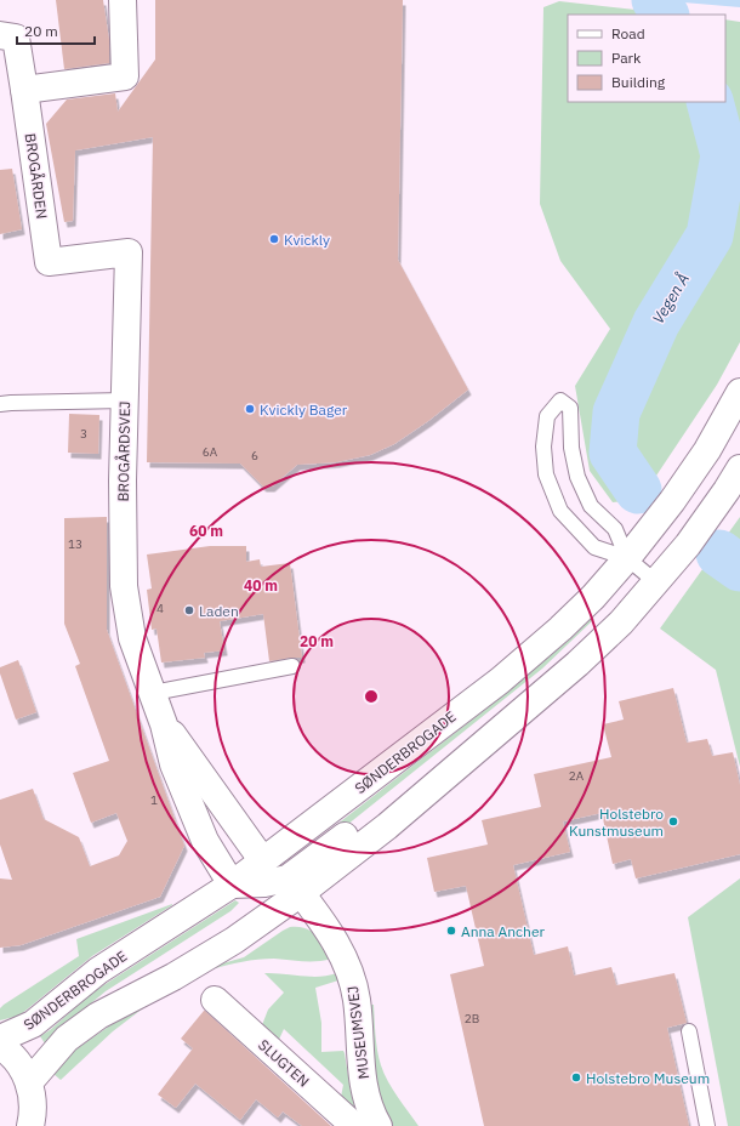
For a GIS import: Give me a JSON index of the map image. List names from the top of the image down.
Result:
{
  "streets": {
    "street": [
      "BROGÅRDEN",
      "BROGÅRDSVEJ",
      "SØNDERBROGADE",
      "MUSEUMSVEJ",
      "SLUGTEN"
    ]
  },
  "crossings": [
    ["BROGÅRDEN", "BROGÅRDSVEJ"],
    ["BROGÅRDSVEJ", "SØNDERBROGADE"],
    ["MUSEUMSVEJ", "SLUGTEN"]
  ],
  "water": ["Vegen Å"],
  "places": [
    "Kvickly",
    "Kvickly Bager",
    "Laden",
    "Holstebro Kunstmuseum",
    "Anna Ancher",
    "Holstebro Museum"
  ],
  "house_numbers": [
    "3",
    "6A",
    "6",
    "13",
    "4",
    "2A",
    "1",
    "2B"
  ],
  "legend": ["Road", "Park", "Building"],
  "scale_bar": "20 m",
  "rings": ["60 m", "40 m", "20 m"]
}
